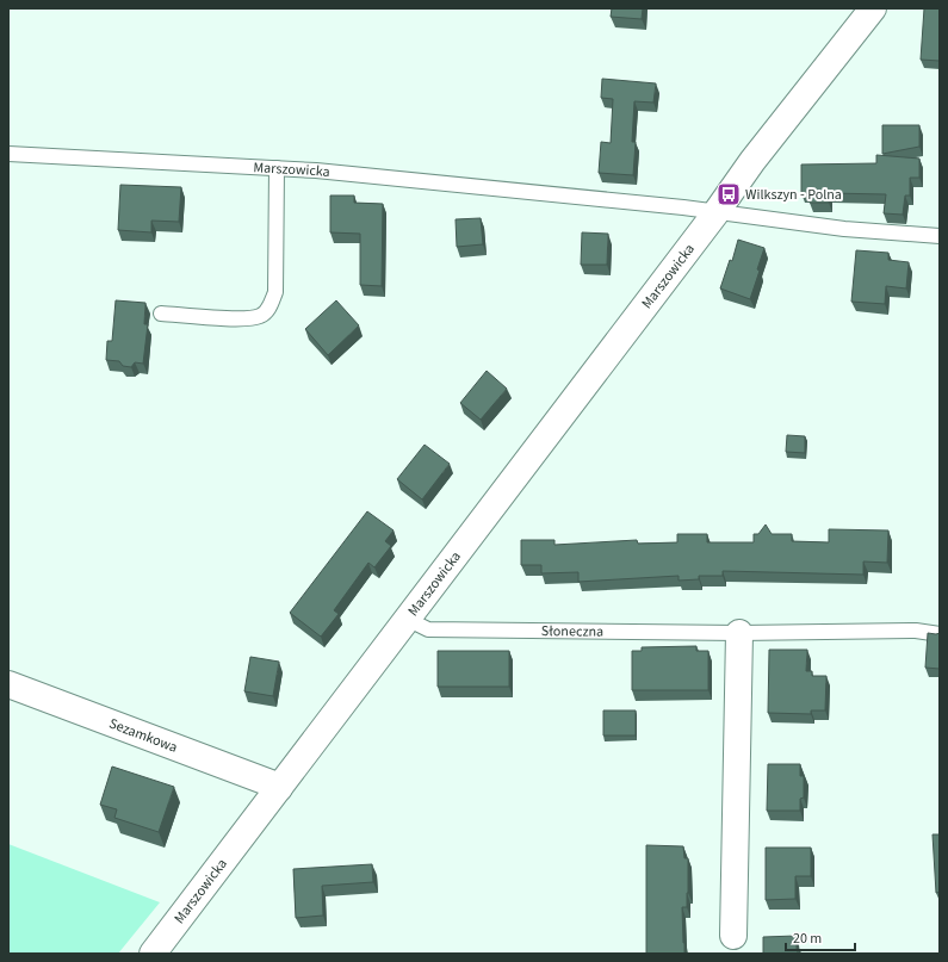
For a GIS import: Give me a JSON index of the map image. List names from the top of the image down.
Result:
{
  "streets": {
    "street": ["Marszowicka", "Sezamkowa"],
    "lane": ["Słoneczna"]
  },
  "crossings": [
    ["Marszowicka", "Słoneczna"],
    ["Marszowicka", "Sezamkowa"]
  ],
  "places": {
    "bus stop": ["Wilkszyn - Polna"]
  },
  "scale_bar": "20 m"
}
